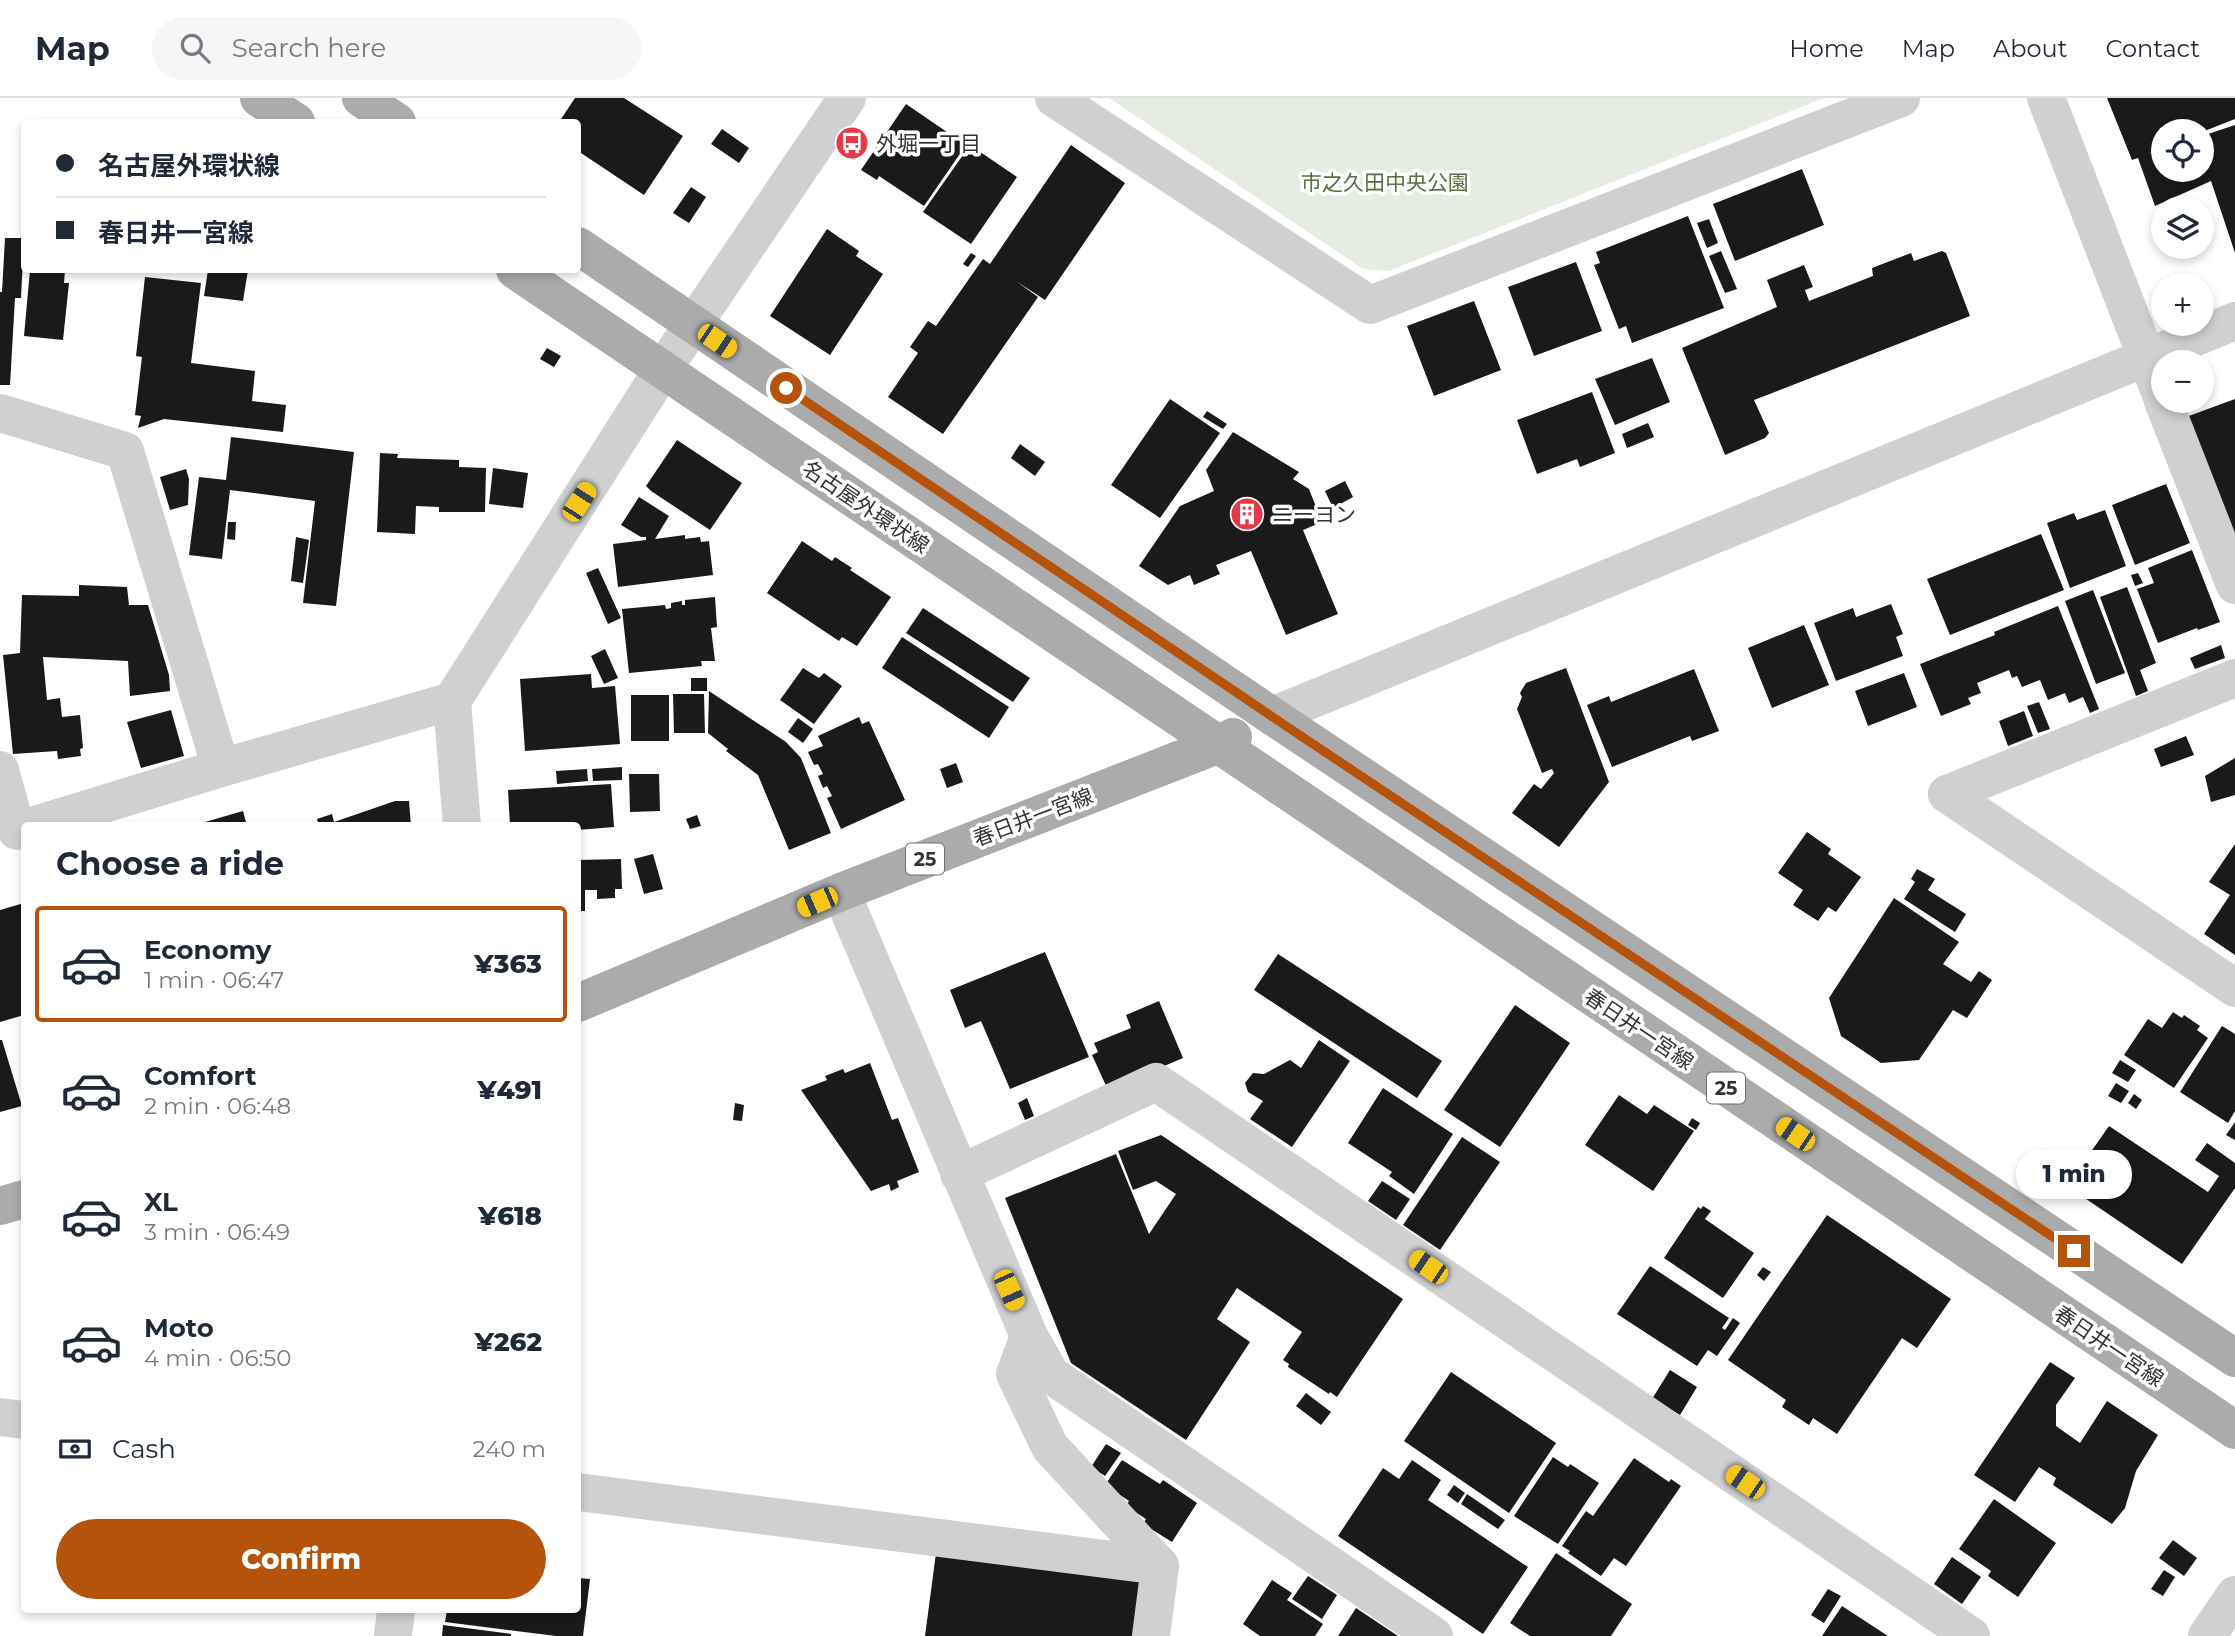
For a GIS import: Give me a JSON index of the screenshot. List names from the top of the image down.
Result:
{
  "streets": {
    "main road": ["名古屋外環状線", "春日井一宮線", "25"]
  },
  "crossings": [
    ["名古屋外環状線", "春日井一宮線"]
  ],
  "parks": ["市之久田中央公園"],
  "places": {
    "bus stop": ["外堀一丁目"],
    "building": ["ニーヨン"]
  },
  "page": {
    "header": "Map",
    "search": "Search here",
    "nav": [
      "Home",
      "Map",
      "About",
      "Contact"
    ],
    "map_buttons": ["+", "−"],
    "banner": ["名古屋外環状線", "春日井一宮線"],
    "heading": "Choose a ride",
    "list": [
      {
        "name": "Economy",
        "note": "1 min · 06:47",
        "value": "¥363"
      },
      {
        "name": "Comfort",
        "note": "2 min · 06:48",
        "value": "¥491"
      },
      {
        "name": "XL",
        "note": "3 min · 06:49",
        "value": "¥618"
      },
      {
        "name": "Moto",
        "note": "4 min · 06:50",
        "value": "¥262"
      }
    ],
    "bubble": "1 min",
    "pay": ["Cash", "240 m"],
    "buttons": "Confirm"
  }
}
